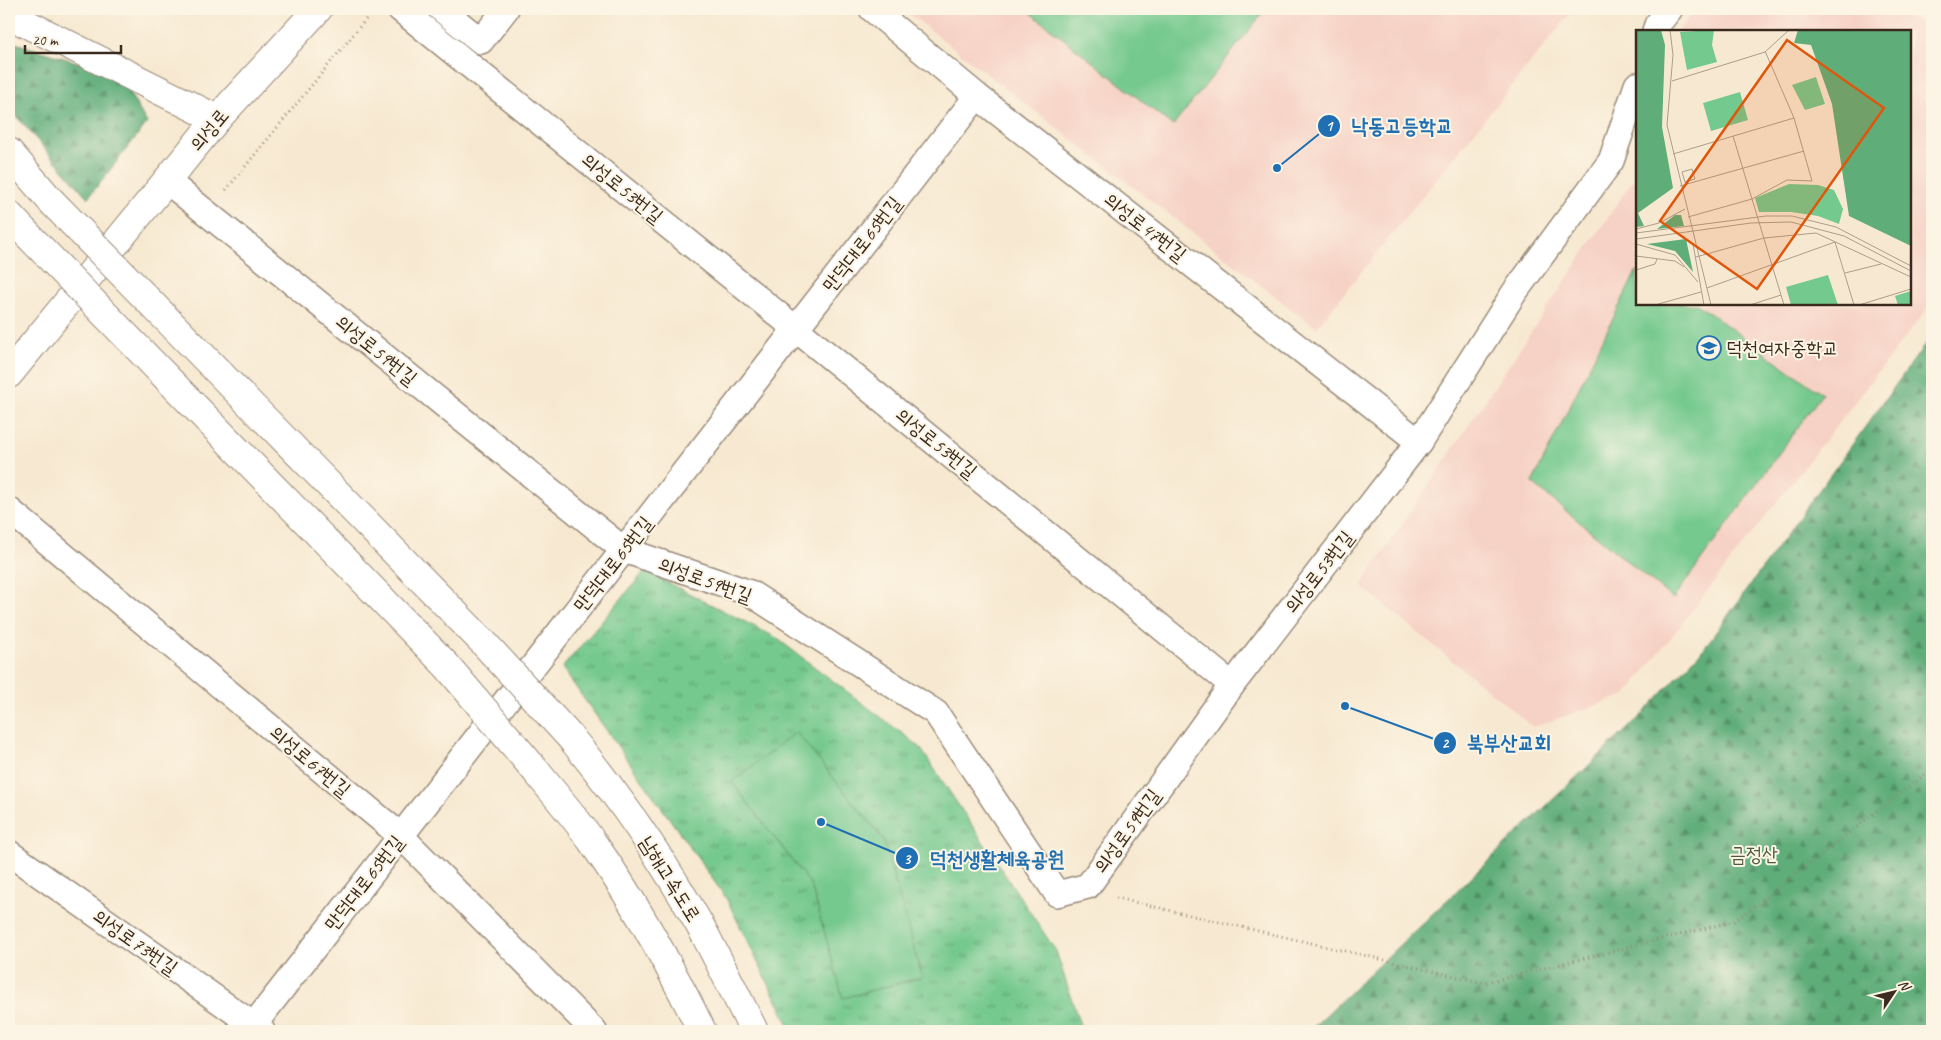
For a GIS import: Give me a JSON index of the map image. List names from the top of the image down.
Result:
{
  "streets": {
    "main road": ["의성로", "남해고속도로"],
    "street": [
      "의성로53번길",
      "의성로47번길",
      "만덕대로65번길",
      "의성로59번길",
      "의성로67번길",
      "의성로73번길"
    ]
  },
  "crossings": [
    ["의성로", "의성로59번길"],
    ["의성로53번길", "의성로47번길"],
    ["의성로53번길", "만덕대로65번길"],
    ["의성로53번길", "의성로59번길"],
    ["의성로47번길", "만덕대로65번길"],
    ["만덕대로65번길", "의성로59번길"],
    ["만덕대로65번길", "의성로67번길"],
    ["만덕대로65번길", "의성로73번길"]
  ],
  "parks": ["금정산"],
  "places": {
    "other": ["낙동고등학교", "북부산교회", "덕천생활체육공원"],
    "school or university": ["덕천여자중학교"]
  },
  "scale_bar": "20 m",
  "north": "top right"
}
